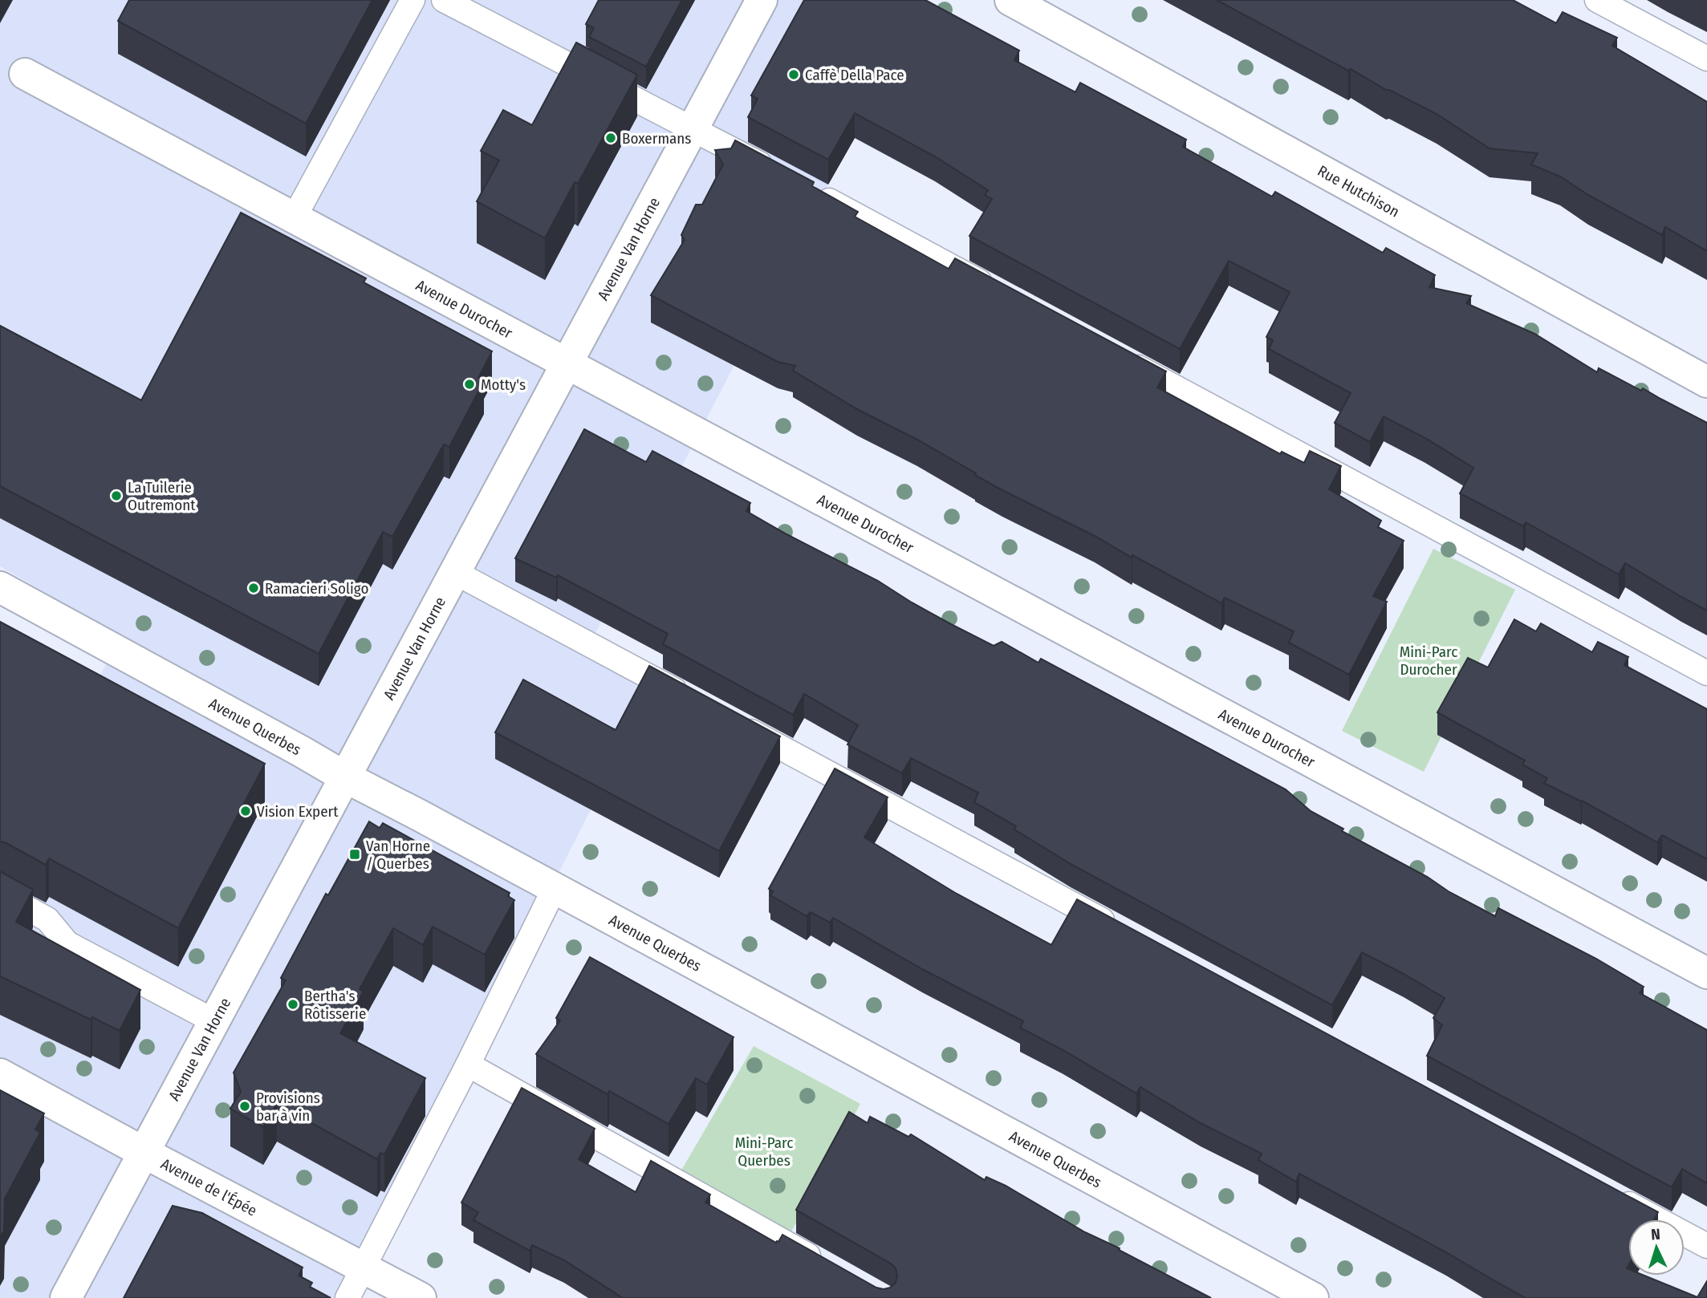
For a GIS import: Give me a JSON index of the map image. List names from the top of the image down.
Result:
{
  "streets": {
    "street": [
      "Rue Hutchison",
      "Avenue Van Horne",
      "Avenue Durocher",
      "Avenue Querbes",
      "Avenue de l'Épée"
    ]
  },
  "crossings": [
    ["Avenue Van Horne", "Avenue Durocher"],
    ["Avenue Van Horne", "Avenue Querbes"],
    ["Avenue Van Horne", "Avenue de l'Épée"]
  ],
  "parks": ["Mini-Parc Durocher", "Mini-Parc Querbes"],
  "places": {
    "other": [
      "Caffè Della Pace",
      "Boxermans",
      "Motty's",
      "La Tuilerie Outremont",
      "Ramacieri Soligo",
      "Vision Expert",
      "Bertha's Rôtisserie",
      "Provisions bar à vin"
    ],
    "transit": ["Van Horne / Querbes"]
  },
  "north": "top"
}
